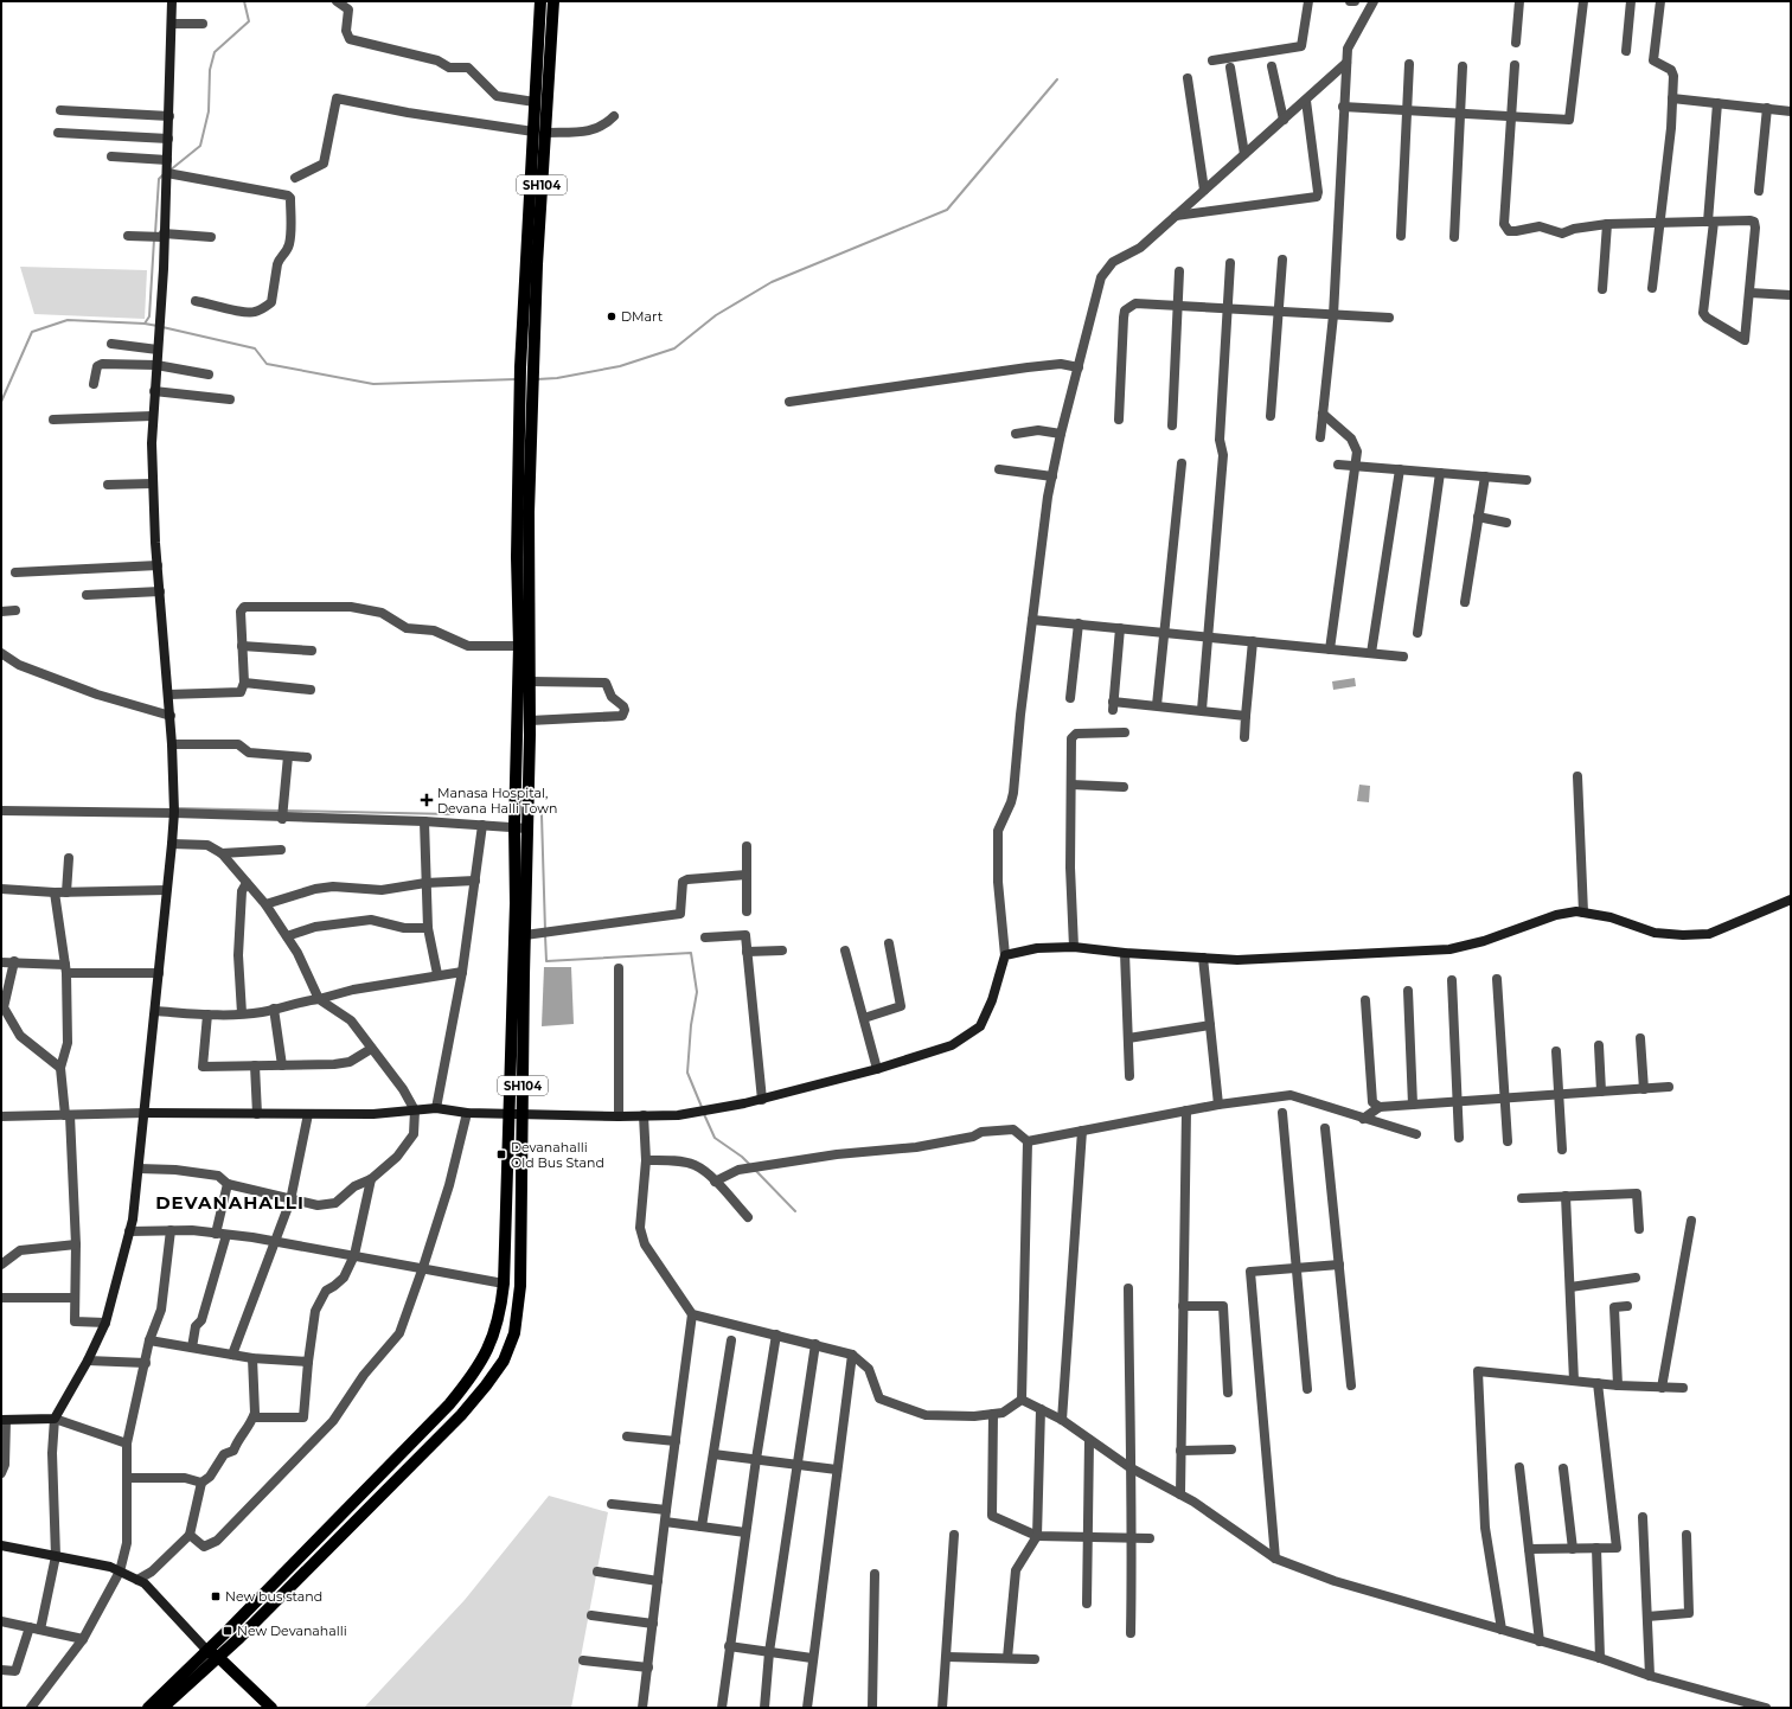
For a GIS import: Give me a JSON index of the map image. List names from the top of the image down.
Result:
{
  "streets": {
    "main road": ["SH104"]
  },
  "districts": ["DEVANAHALLI"],
  "places": {
    "other": ["DMart"],
    "health": ["Manasa Hospital, Devana Halli Town"],
    "transit": ["Devanahalli Old Bus Stand", "New bus stand", "New Devanahalli"]
  }
}
